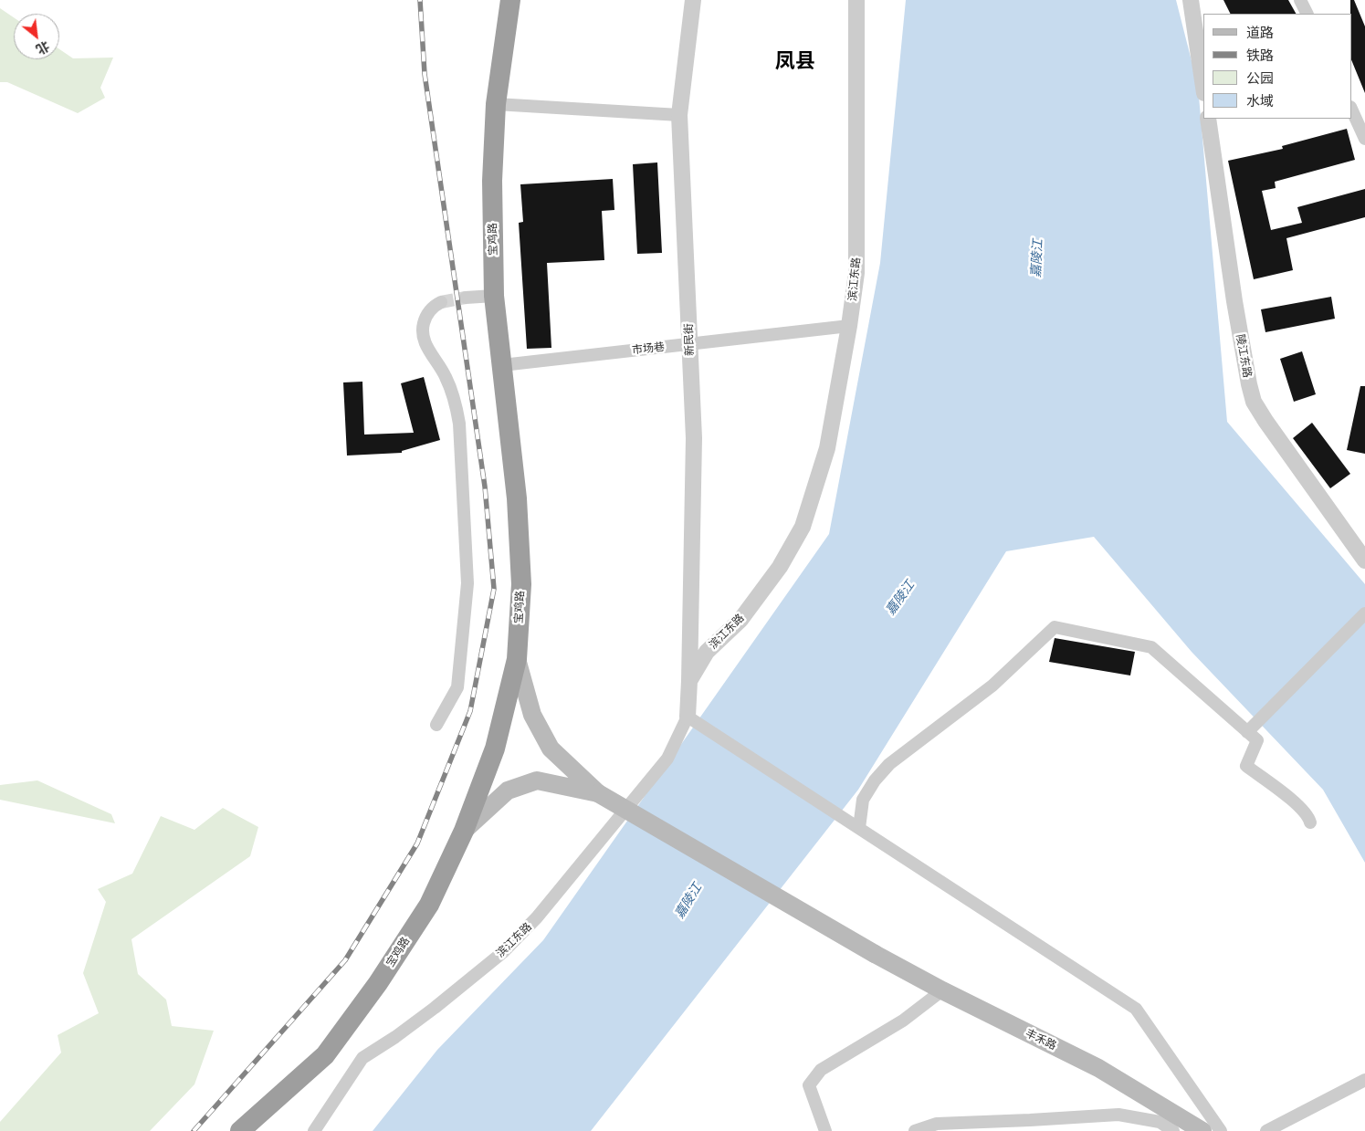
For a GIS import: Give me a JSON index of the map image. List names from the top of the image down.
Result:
{
  "streets": {
    "highway": ["宝鸡路"],
    "main road": ["丰禾路"],
    "street": [
      "滨江东路",
      "新民街",
      "市场巷",
      "陵江东路"
    ]
  },
  "crossings": [
    ["宝鸡路", "市场巷"],
    ["滨江东路", "新民街"],
    ["滨江东路", "市场巷"],
    ["新民街", "市场巷"]
  ],
  "districts": ["凤县"],
  "water": ["嘉陵江"],
  "legend": [
    "道路",
    "铁路",
    "公园",
    "水域"
  ],
  "north": "bottom right"
}
